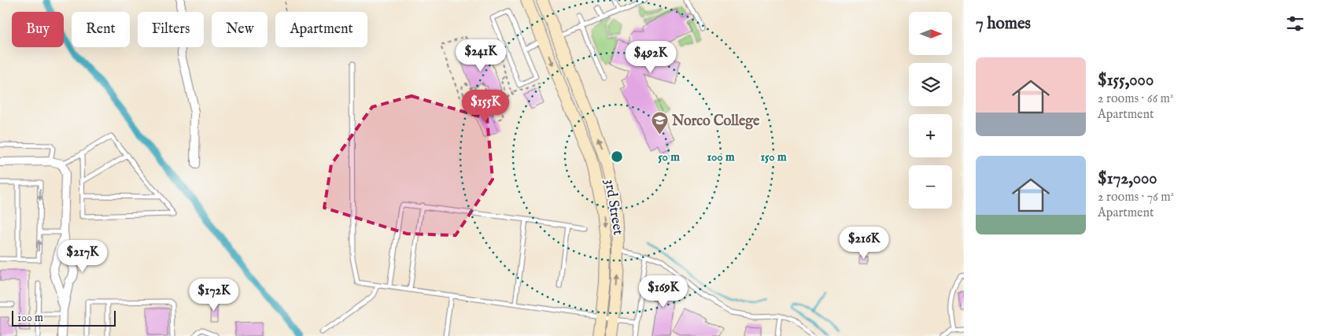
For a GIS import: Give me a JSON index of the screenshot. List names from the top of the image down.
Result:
{
  "streets": {
    "street": ["3rd Street"]
  },
  "places": {
    "school or university": ["Norco College"]
  },
  "scale_bar": "100 m",
  "north": "right",
  "page": {
    "heading": "7 homes",
    "map_buttons": ["+", "−"],
    "chip": [
      "Buy",
      "Rent",
      "Filters",
      "New",
      "Apartment"
    ],
    "price": [
      "$241K",
      "$492K",
      "$155K",
      "$216K",
      "$217K",
      "$169K",
      "$172K"
    ],
    "list": [
      {
        "name": "$155,000",
        "note": "2 rooms · 66 m² · Apartment"
      },
      {
        "name": "$172,000",
        "note": "2 rooms · 76 m² · Apartment"
      }
    ],
    "scale": "100 m"
  },
  "rings": ["50 m", "100 m", "150 m"]
}
